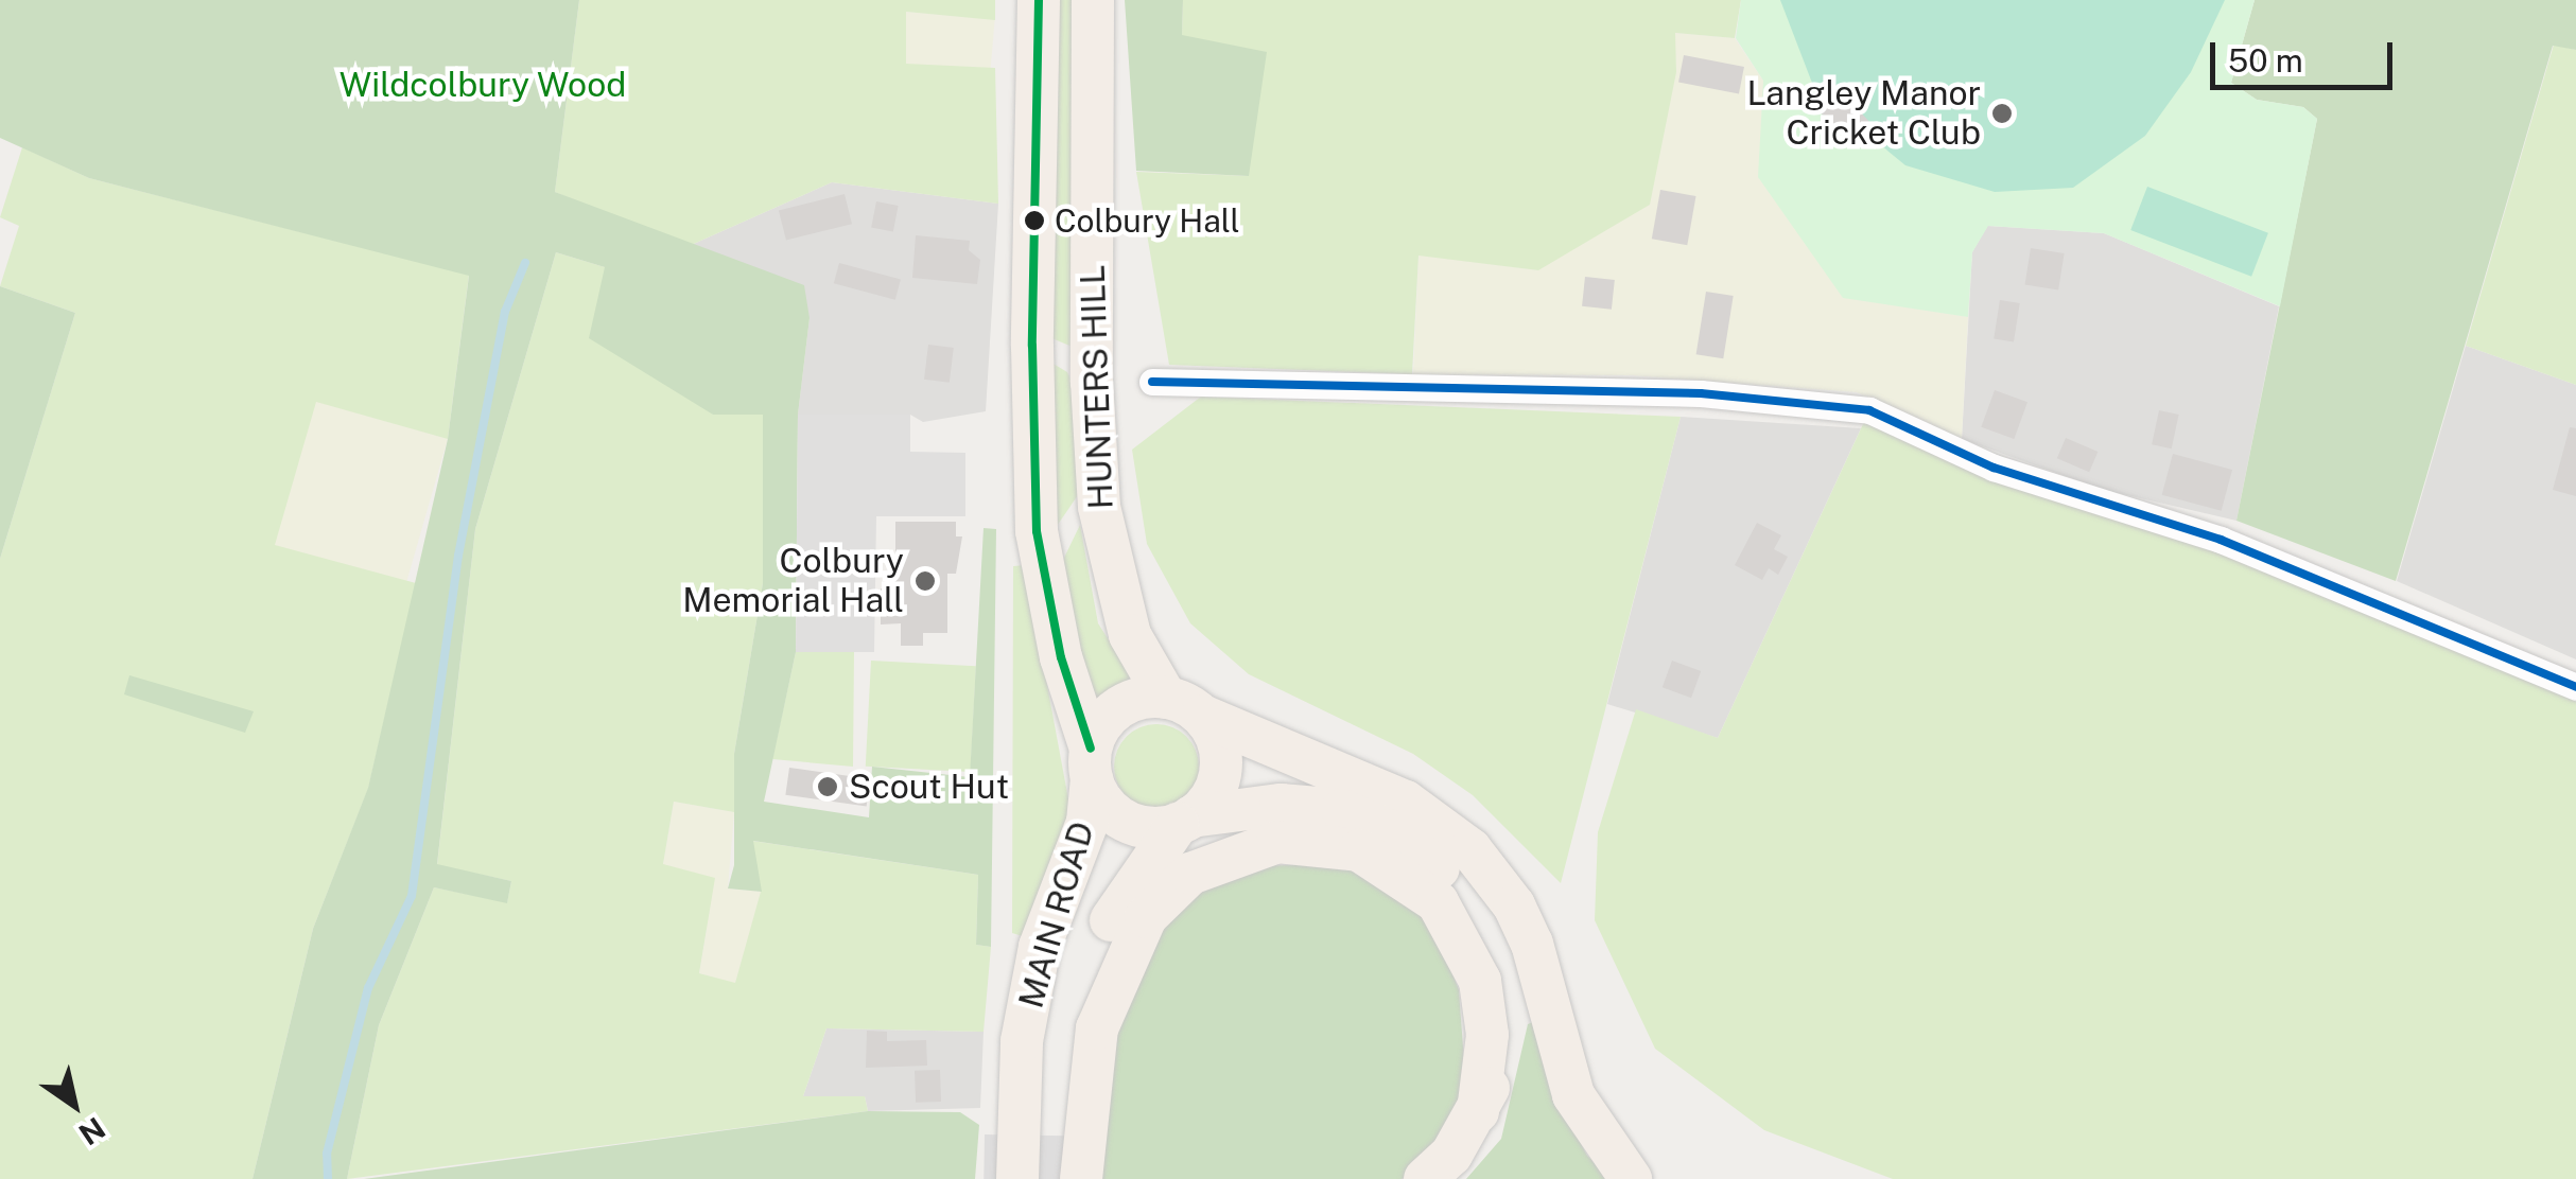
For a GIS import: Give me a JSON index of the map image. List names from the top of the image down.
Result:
{
  "streets": {
    "main road": ["HUNTERS HILL", "MAIN ROAD"]
  },
  "crossings": [
    ["HUNTERS HILL", "MAIN ROAD"]
  ],
  "parks": ["Wildcolbury Wood"],
  "places": [
    "Langley Manor Cricket Club",
    "Colbury Hall",
    "Colbury Memorial Hall",
    "Scout Hut"
  ],
  "scale_bar": "50 m",
  "north": "bottom right"
}
